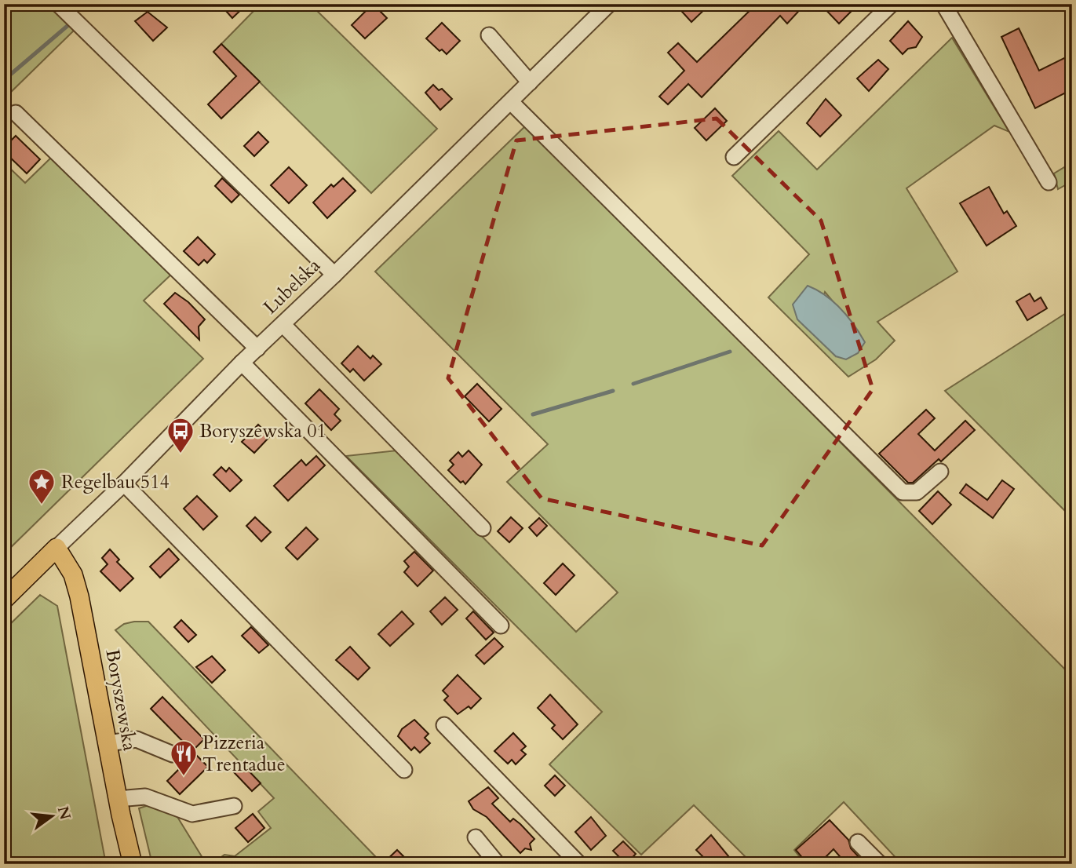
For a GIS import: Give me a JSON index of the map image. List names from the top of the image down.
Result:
{
  "streets": {
    "main road": ["Lubelska", "Boryszewska"]
  },
  "crossings": [
    ["Lubelska", "Boryszewska"]
  ],
  "places": {
    "bus stop": ["Boryszewska 01"],
    "place": ["Regelbau 514"],
    "restaurant": ["Pizzeria Trentadue"]
  },
  "north": "right"
}
